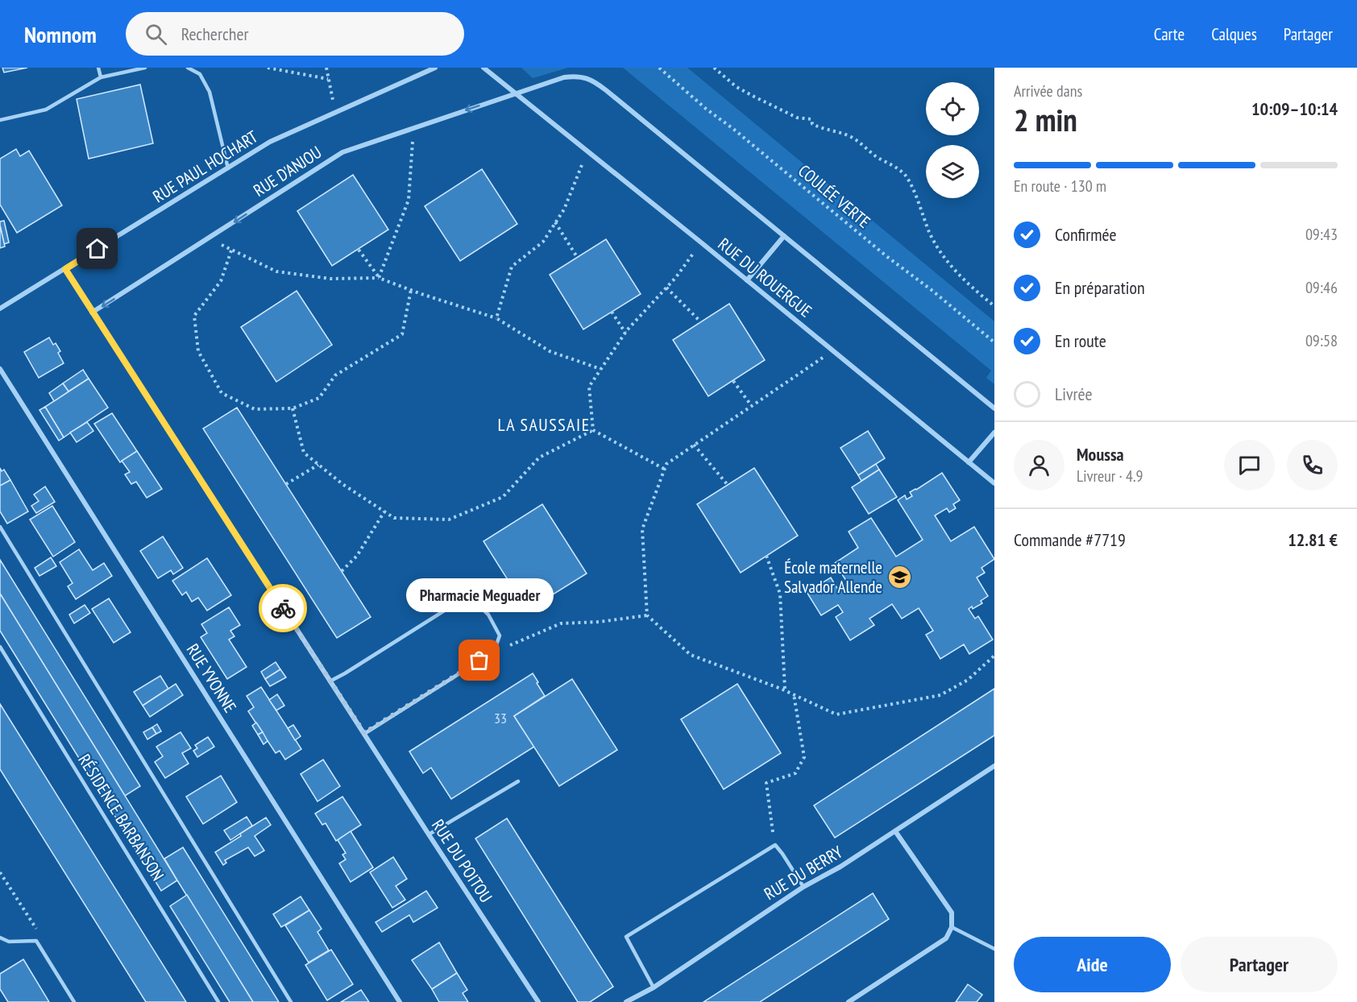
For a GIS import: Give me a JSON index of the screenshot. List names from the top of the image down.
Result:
{
  "streets": {
    "street": [
      "RUE PAUL HOCHART",
      "RUE D'ANJOU",
      "RUE DU ROUERGUE",
      "RUE YVONNE",
      "RUE DU POITOU",
      "RUE DU BERRY"
    ],
    "lane": ["RÉSIDENCE BARBANSON"],
    "path": ["COULÉE VERTE"]
  },
  "crossings": [
    ["RUE PAUL HOCHART", "RUE DU POITOU"],
    ["RUE D'ANJOU", "RUE DU ROUERGUE"],
    ["RUE D'ANJOU", "RUE DU POITOU"]
  ],
  "one_way": ["RUE D'ANJOU"],
  "districts": ["LA SAUSSAIE"],
  "places": {
    "school or university": ["École maternelle Salvador Allende"],
    "other": ["Pharmacie Meguader"]
  },
  "house_numbers": ["33"],
  "page": {
    "header": "Nomnom",
    "search": "Rechercher",
    "nav": ["Carte", "Calques", "Partager"],
    "heading": ["2 min", "Arrivée dans", "10:09–10:14"],
    "panel": [
      "Moussa",
      "Livreur · 4.9",
      "Commande #7719",
      "12.81 €"
    ],
    "bar": "En route · 130 m",
    "list": [
      ["Confirmée", "09:43"],
      ["En préparation", "09:46"],
      ["En route", "09:58"],
      "Livrée"
    ],
    "bubble": "Pharmacie Meguader",
    "buttons": ["Aide", "Partager"]
  }
}
